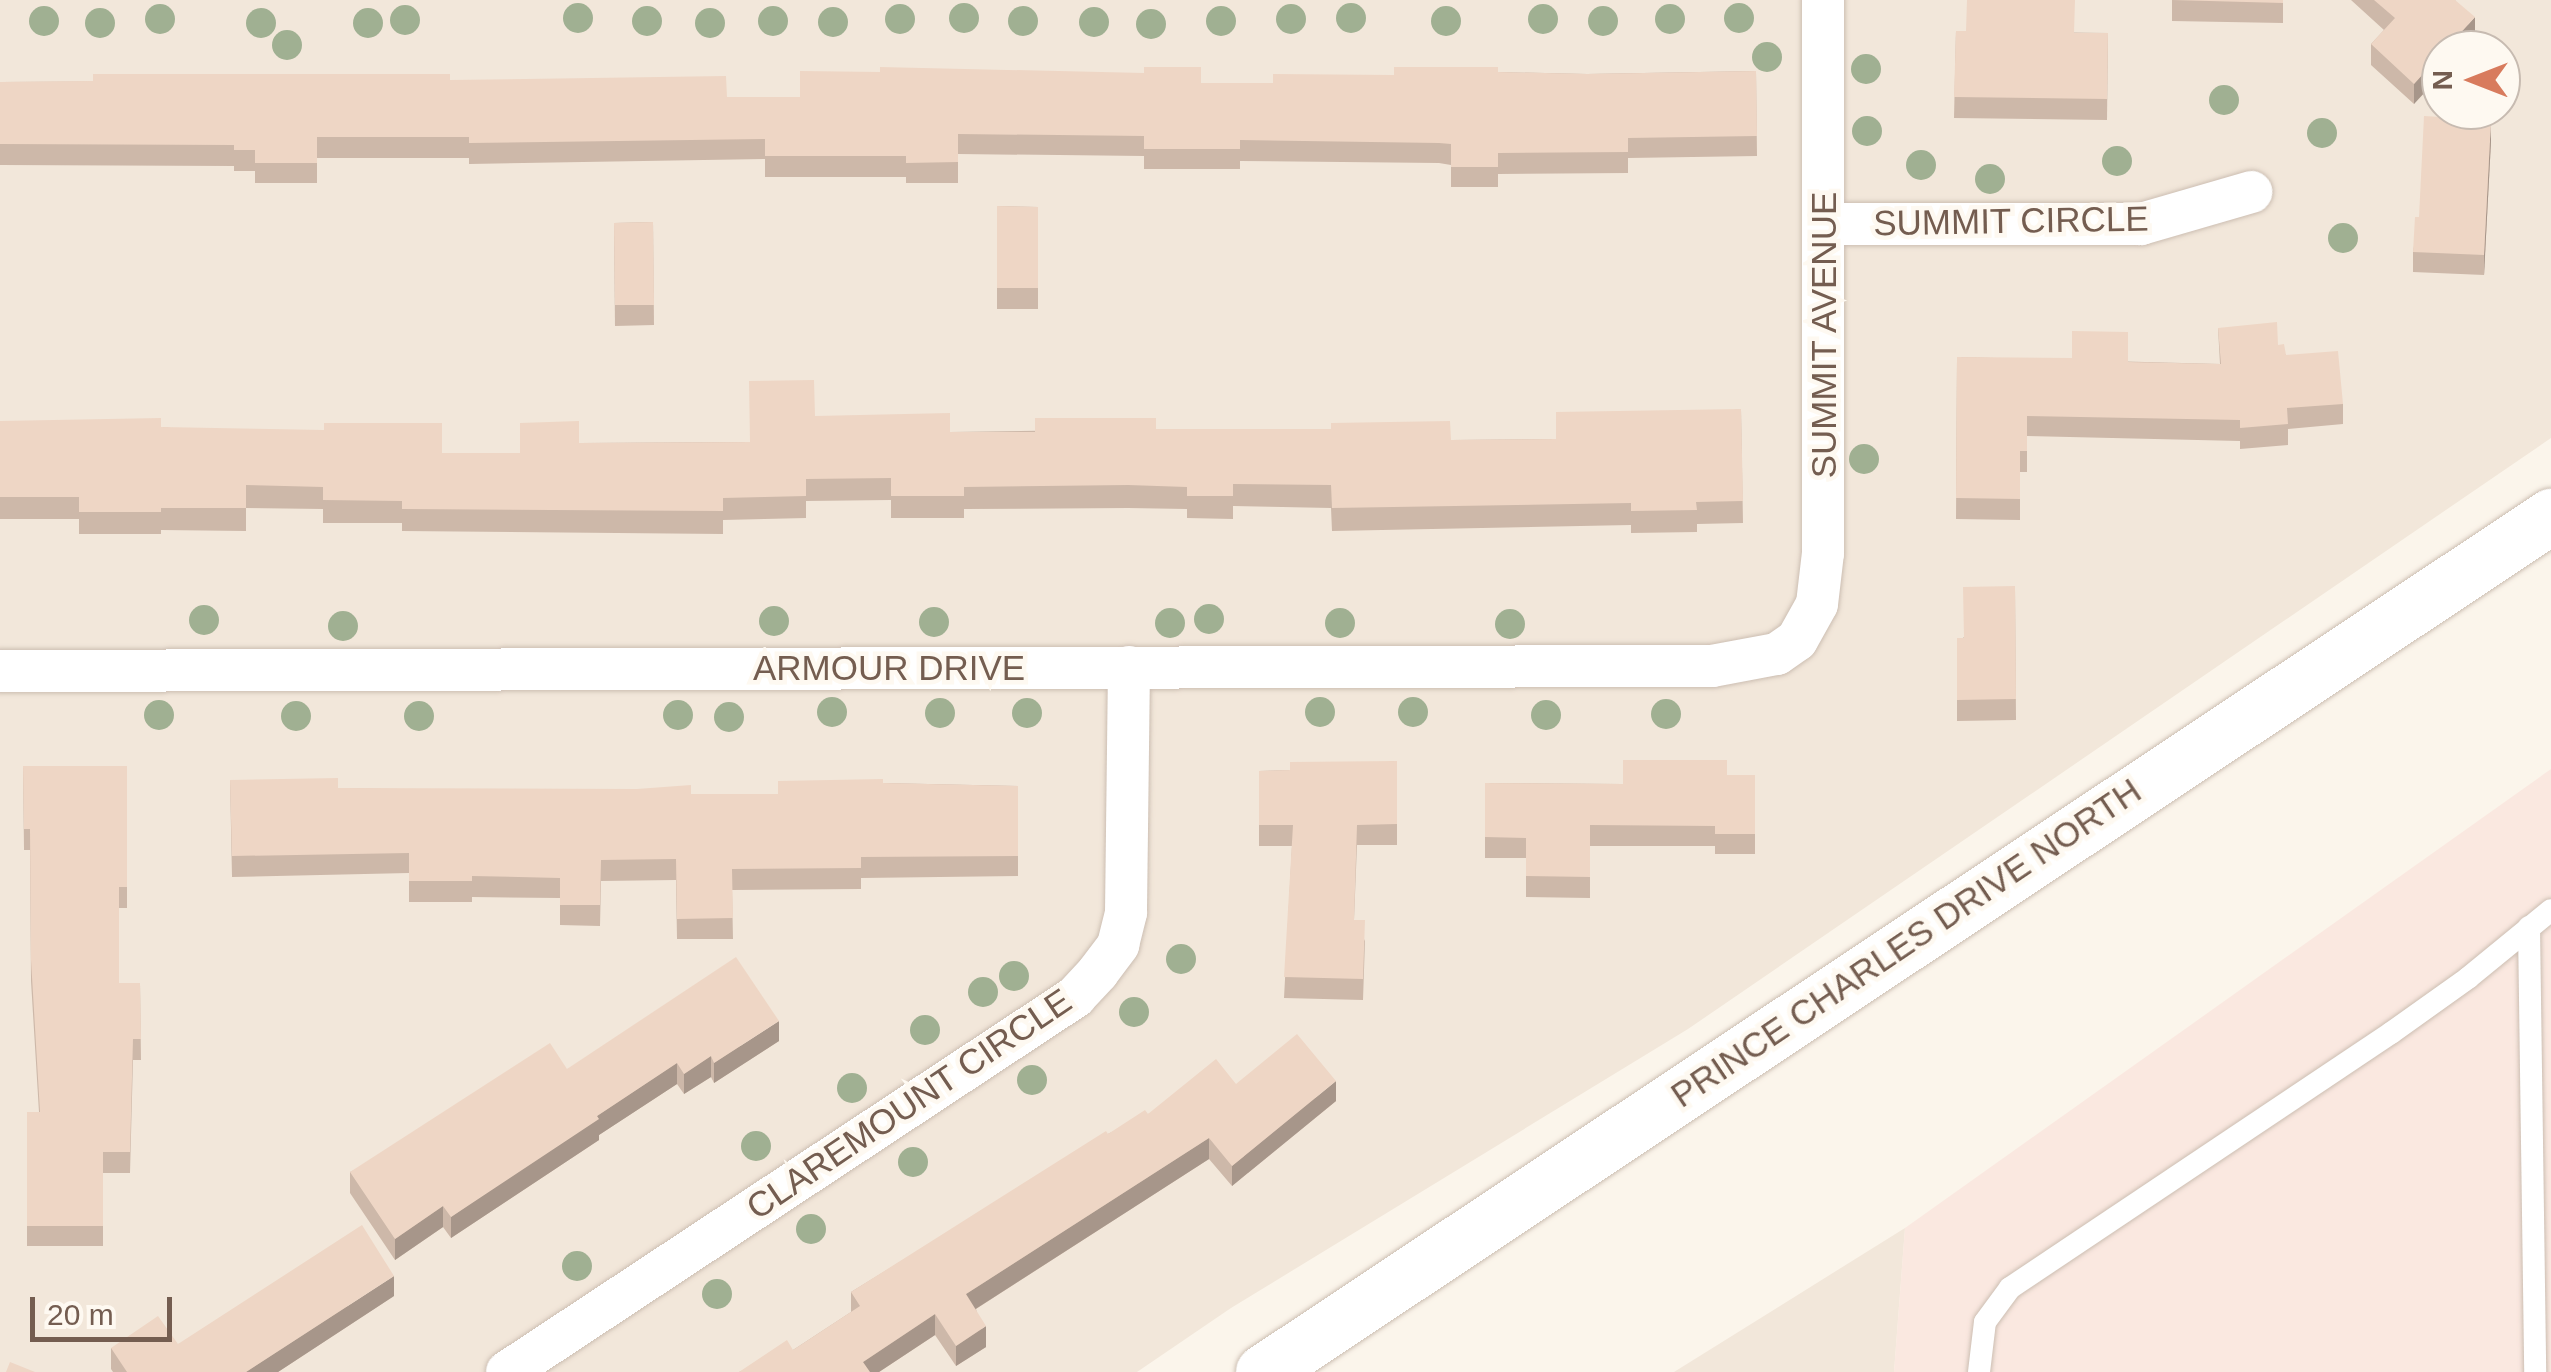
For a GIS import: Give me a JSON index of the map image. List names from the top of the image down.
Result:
{
  "streets": {
    "main road": ["PRINCE CHARLES DRIVE NORTH"],
    "street": [
      "SUMMIT CIRCLE",
      "SUMMIT AVENUE",
      "ARMOUR DRIVE",
      "CLAREMOUNT CIRCLE"
    ]
  },
  "crossings": [
    ["SUMMIT CIRCLE", "SUMMIT AVENUE"],
    ["SUMMIT AVENUE", "ARMOUR DRIVE"],
    ["ARMOUR DRIVE", "CLAREMOUNT CIRCLE"]
  ],
  "scale_bar": "20 m",
  "north": "left"
}
